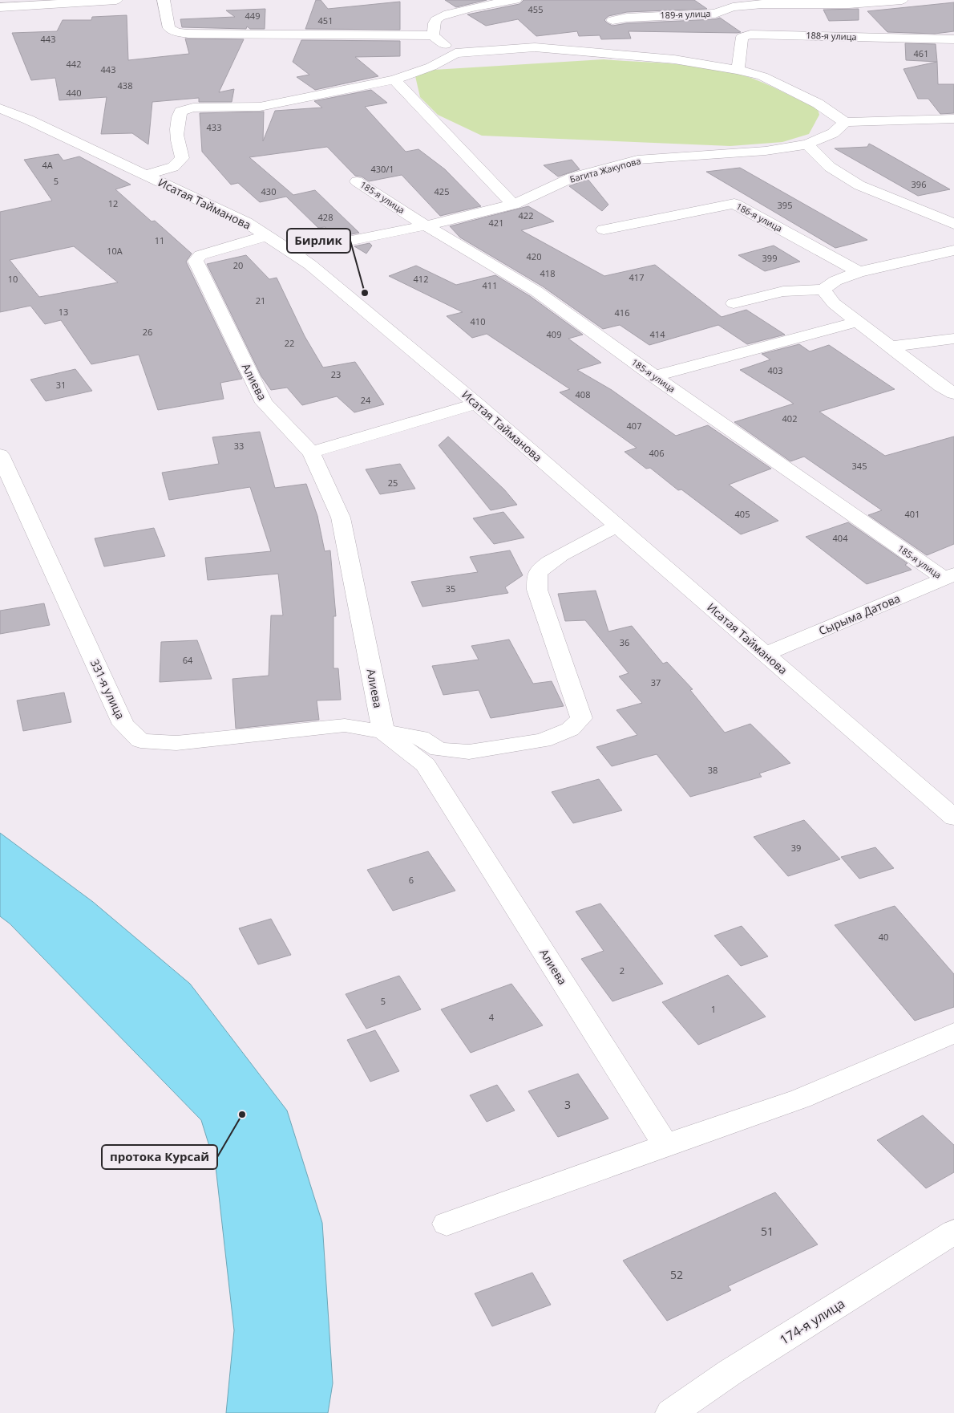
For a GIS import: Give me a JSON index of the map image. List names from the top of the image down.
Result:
{
  "streets": {
    "street": [
      "189-я улица",
      "188-я улица",
      "Багита Жакупова",
      "185-я улица",
      "Исатая Тайманова",
      "186-я улица",
      "Алиева",
      "Сырыма Датова",
      "331-я улица",
      "174-я улица"
    ]
  },
  "crossings": [
    ["Багита Жакупова", "185-я улица"],
    ["Багита Жакупова", "Исатая Тайманова"],
    ["185-я улица", "Сырыма Датова"],
    ["Исатая Тайманова", "Алиева"],
    ["Исатая Тайманова", "Сырыма Датова"],
    ["Исатая Тайманова", "331-я улица"],
    ["Алиева", "331-я улица"]
  ],
  "places": ["Бирлик", "протока Курсай"],
  "house_numbers": [
    "455",
    "449",
    "451",
    "443",
    "461",
    "442",
    "443",
    "438",
    "440",
    "433",
    "4А",
    "430/1",
    "5",
    "396",
    "430",
    "425",
    "12",
    "395",
    "422",
    "428",
    "421",
    "11",
    "10А",
    "420",
    "399",
    "20",
    "418",
    "417",
    "10",
    "412",
    "411",
    "21",
    "13",
    "416",
    "410",
    "26",
    "409",
    "414",
    "22",
    "403",
    "23",
    "31",
    "408",
    "24",
    "402",
    "407",
    "33",
    "406",
    "345",
    "25",
    "405",
    "401",
    "404",
    "35",
    "36",
    "64",
    "37",
    "38",
    "39",
    "6",
    "40",
    "2",
    "5",
    "1",
    "4",
    "3",
    "51",
    "52"
  ]
}
